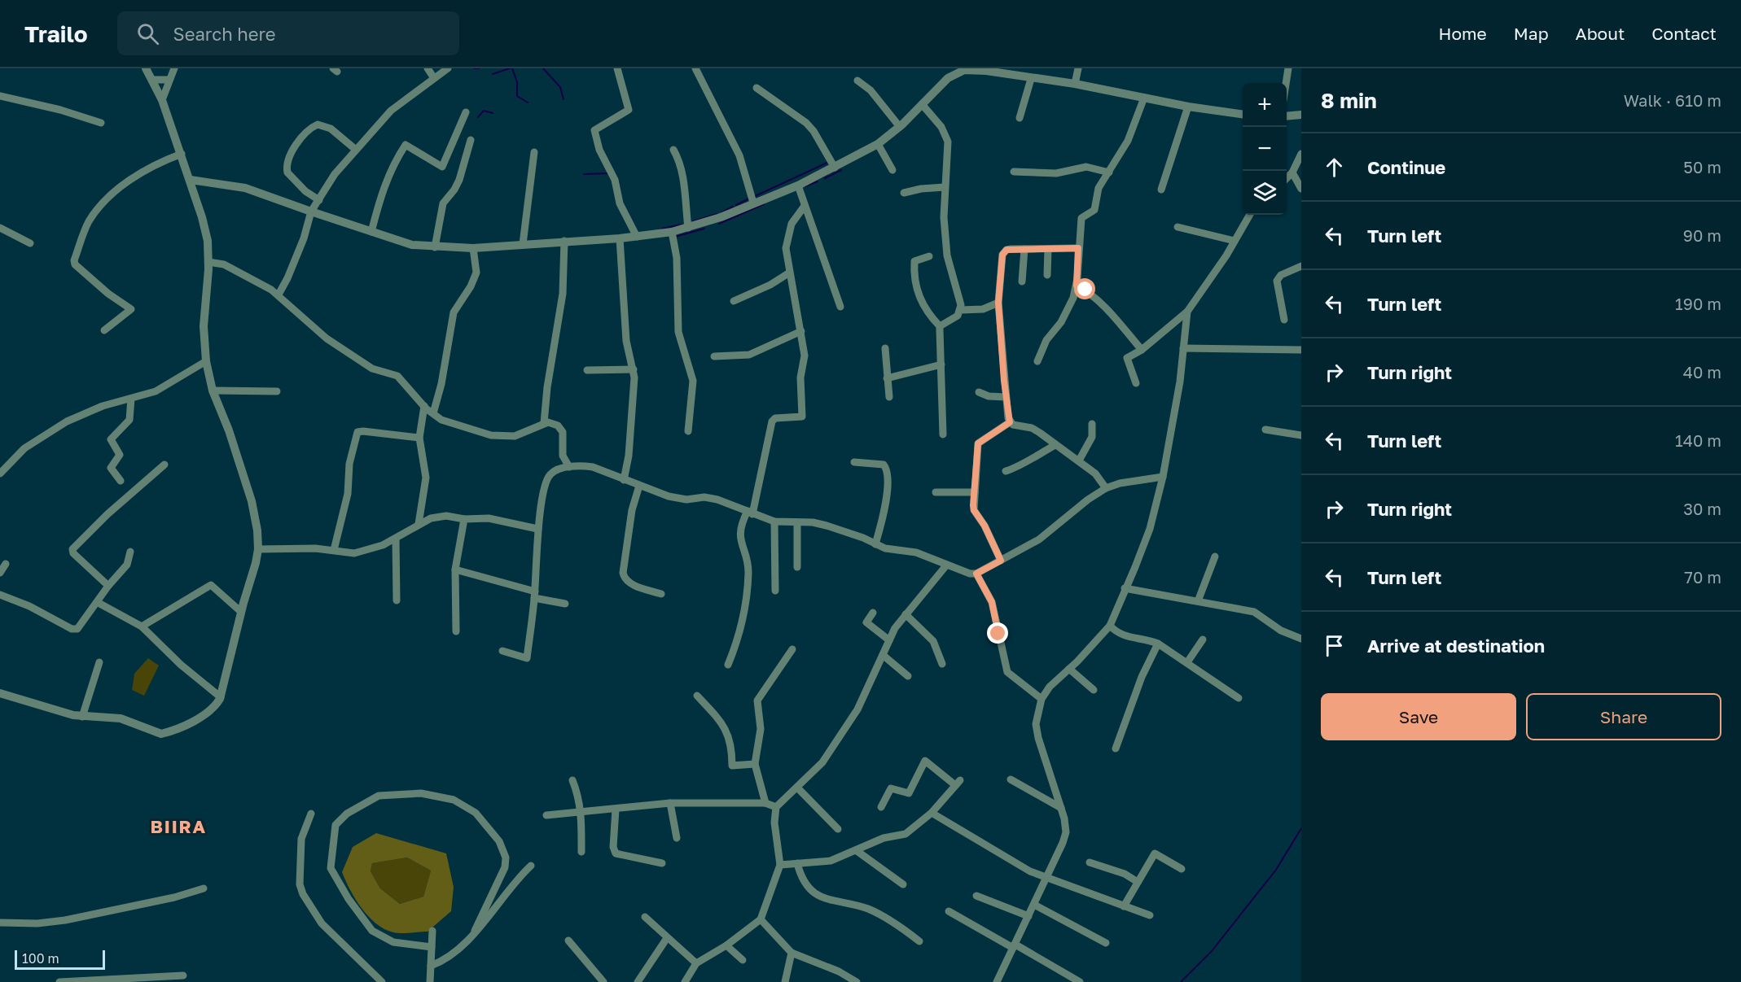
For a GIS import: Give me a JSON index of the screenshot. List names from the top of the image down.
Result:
{
  "districts": ["BIIRA"],
  "scale_bar": "100 m",
  "page": {
    "header": "Trailo",
    "search": "Search here",
    "nav": [
      "Home",
      "Map",
      "About",
      "Contact"
    ],
    "heading": ["8 min", "Walk · 610 m"],
    "map_buttons": ["+", "−"],
    "list": [
      ["Continue", "50 m"],
      ["Turn left", "90 m"],
      ["Turn left", "190 m"],
      ["Turn right", "40 m"],
      ["Turn left", "140 m"],
      ["Turn right", "30 m"],
      ["Turn left", "70 m"],
      "Arrive at destination"
    ],
    "buttons": ["Save", "Share"],
    "scale": "100 m"
  }
}
